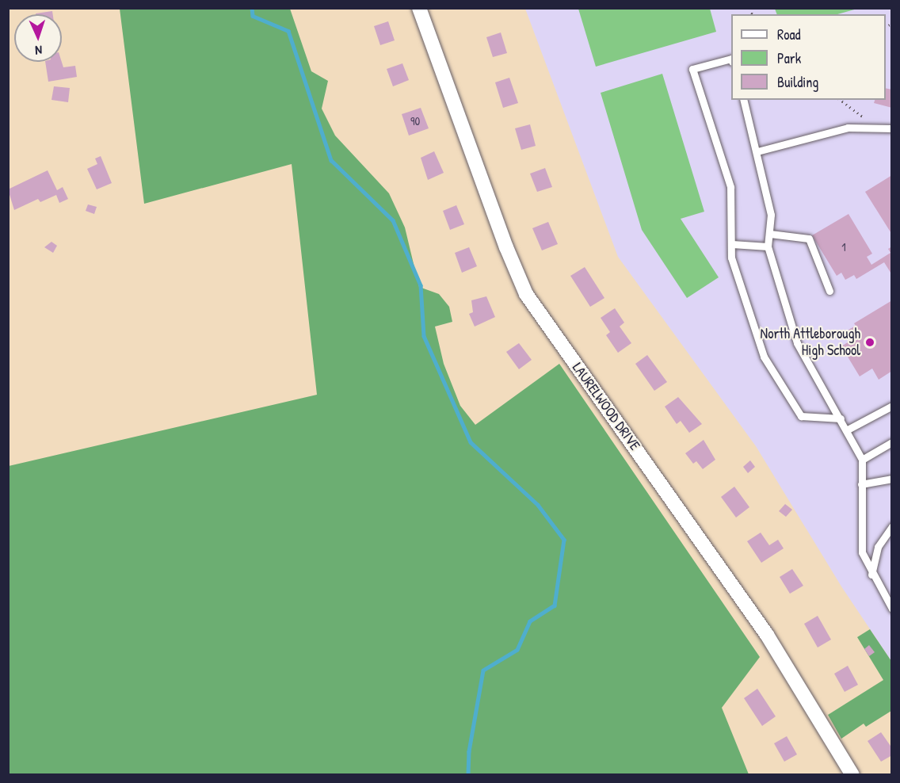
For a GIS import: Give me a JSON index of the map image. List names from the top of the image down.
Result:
{
  "streets": {
    "street": ["LAURELWOOD DRIVE"]
  },
  "places": ["North Attleborough High School"],
  "house_numbers": ["90", "1"],
  "legend": ["Road", "Park", "Building"],
  "north": "bottom"
}
